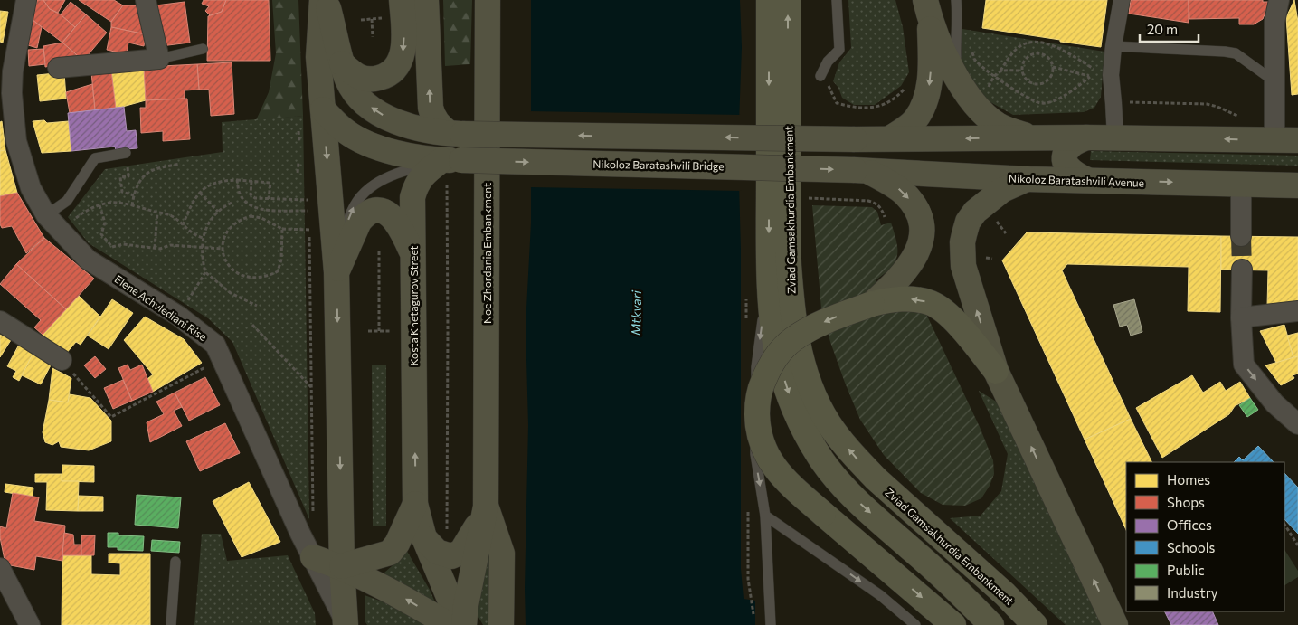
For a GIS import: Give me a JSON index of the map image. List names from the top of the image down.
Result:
{
  "streets": {
    "highway": ["Zviad Gamsakhurdia Embankment"],
    "main road": [
      "Nikoloz Baratashvili Bridge",
      "Nikoloz Baratashvili Avenue",
      "Noe Zhordania Embankment",
      "Kosta Khetagurov Street"
    ],
    "street": ["Elene Achvlediani Rise"]
  },
  "crossings": [
    ["Nikoloz Baratashvili Bridge", "Nikoloz Baratashvili Avenue"],
    ["Nikoloz Baratashvili Bridge", "Kosta Khetagurov Street"]
  ],
  "water": ["Mtkvari"],
  "legend": [
    "Homes",
    "Shops",
    "Offices",
    "Schools",
    "Public",
    "Industry"
  ],
  "scale_bar": "20 m"
}
